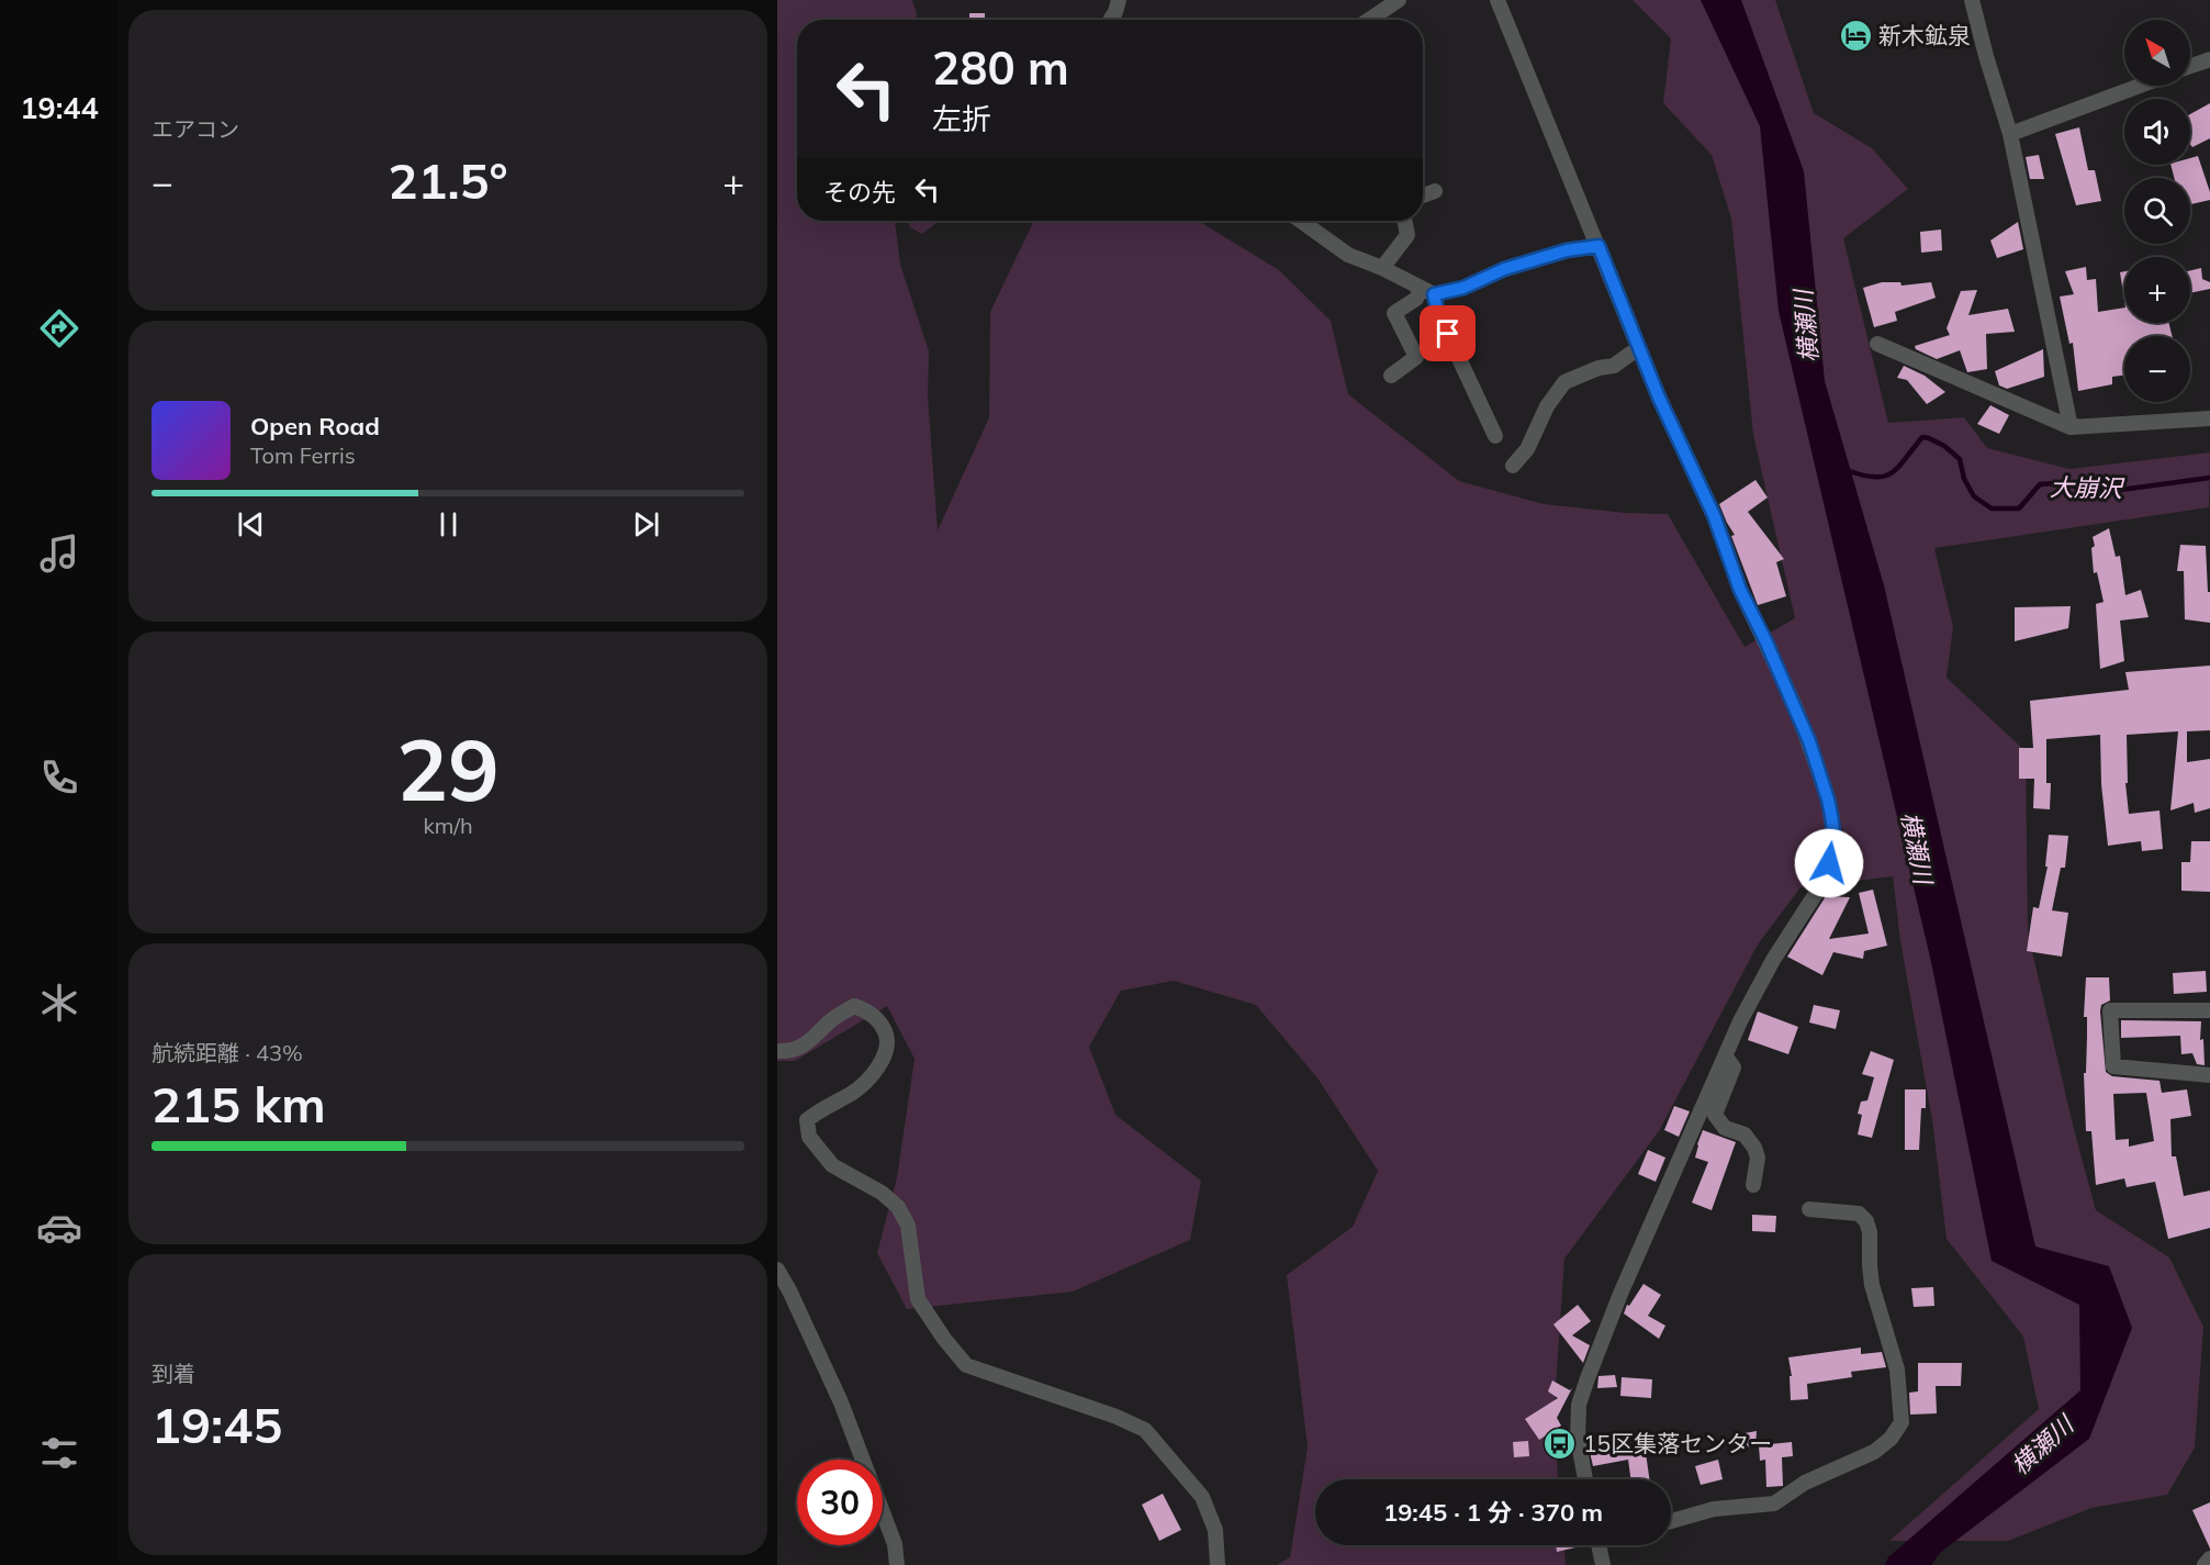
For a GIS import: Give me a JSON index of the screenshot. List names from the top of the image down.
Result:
{
  "water": ["横瀬川", "大崩沢"],
  "places": {
    "hotel": ["新木鉱泉"],
    "bus stop": ["15区集落センター"]
  },
  "north": "top left",
  "page": {
    "tabs": "19:44",
    "tile": [
      "エアコン",
      ["29", "km/h"],
      ["航続距離 · 43%", "215 km"],
      ["到着", "19:45"]
    ],
    "map_buttons": ["+", "−"],
    "turn": ["280 m", "左折"],
    "heat": ["−", "21.5°", "+"],
    "then": "その先",
    "song": ["Open Road", "Tom Ferris"],
    "limit": "30",
    "trip": "19:45 · 1 分 · 370 m"
  }
}
